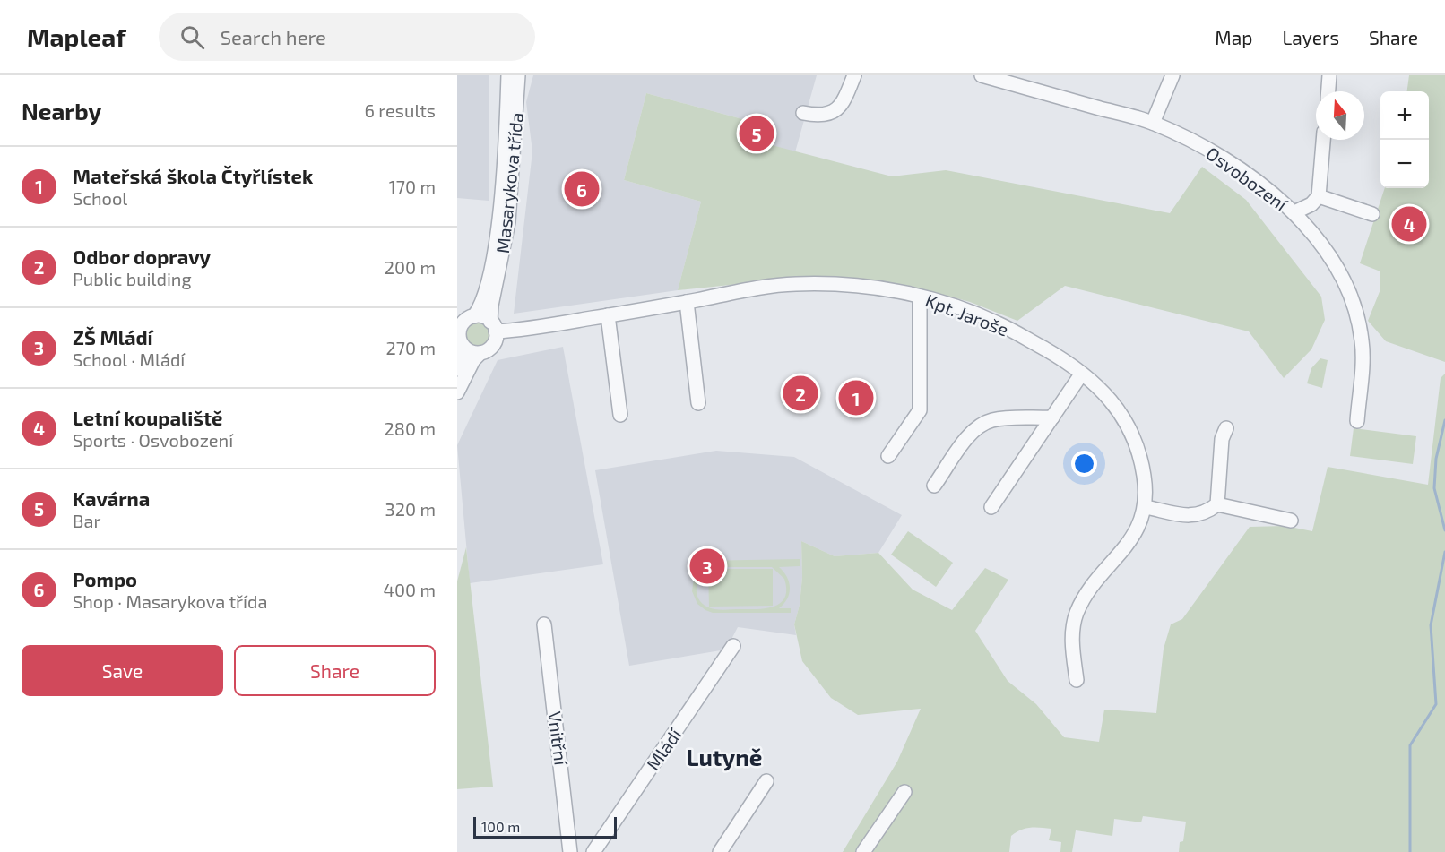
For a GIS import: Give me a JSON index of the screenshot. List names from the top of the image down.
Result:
{
  "streets": {
    "street": [
      "Osvobození",
      "Masarykova třída",
      "Kpt. Jaroše",
      "Vnitřní",
      "Mládí"
    ]
  },
  "crossings": [
    ["Masarykova třída", "Kpt. Jaroše"]
  ],
  "districts": ["Lutyně"],
  "scale_bar": "100 m",
  "north": "top",
  "page": {
    "header": "Mapleaf",
    "search": "Search here",
    "nav": ["Map", "Layers", "Share"],
    "heading": ["Nearby", "6 results"],
    "map_buttons": ["+", "−"],
    "pins": [
      "5",
      "6",
      "4",
      "2",
      "1",
      "3"
    ],
    "list": [
      {
        "mark": "1",
        "name": "Mateřská škola Čtyřlístek",
        "note": "School",
        "value": "170 m"
      },
      {
        "mark": "2",
        "name": "Odbor dopravy",
        "note": "Public building",
        "value": "200 m"
      },
      {
        "mark": "3",
        "name": "ZŠ Mládí",
        "note": "School · Mládí",
        "value": "270 m"
      },
      {
        "mark": "4",
        "name": "Letní koupaliště",
        "note": "Sports · Osvobození",
        "value": "280 m"
      },
      {
        "mark": "5",
        "name": "Kavárna",
        "note": "Bar",
        "value": "320 m"
      },
      {
        "mark": "6",
        "name": "Pompo",
        "note": "Shop · Masarykova třída",
        "value": "400 m"
      }
    ],
    "buttons": ["Save", "Share"],
    "scale": "100 m"
  }
}
